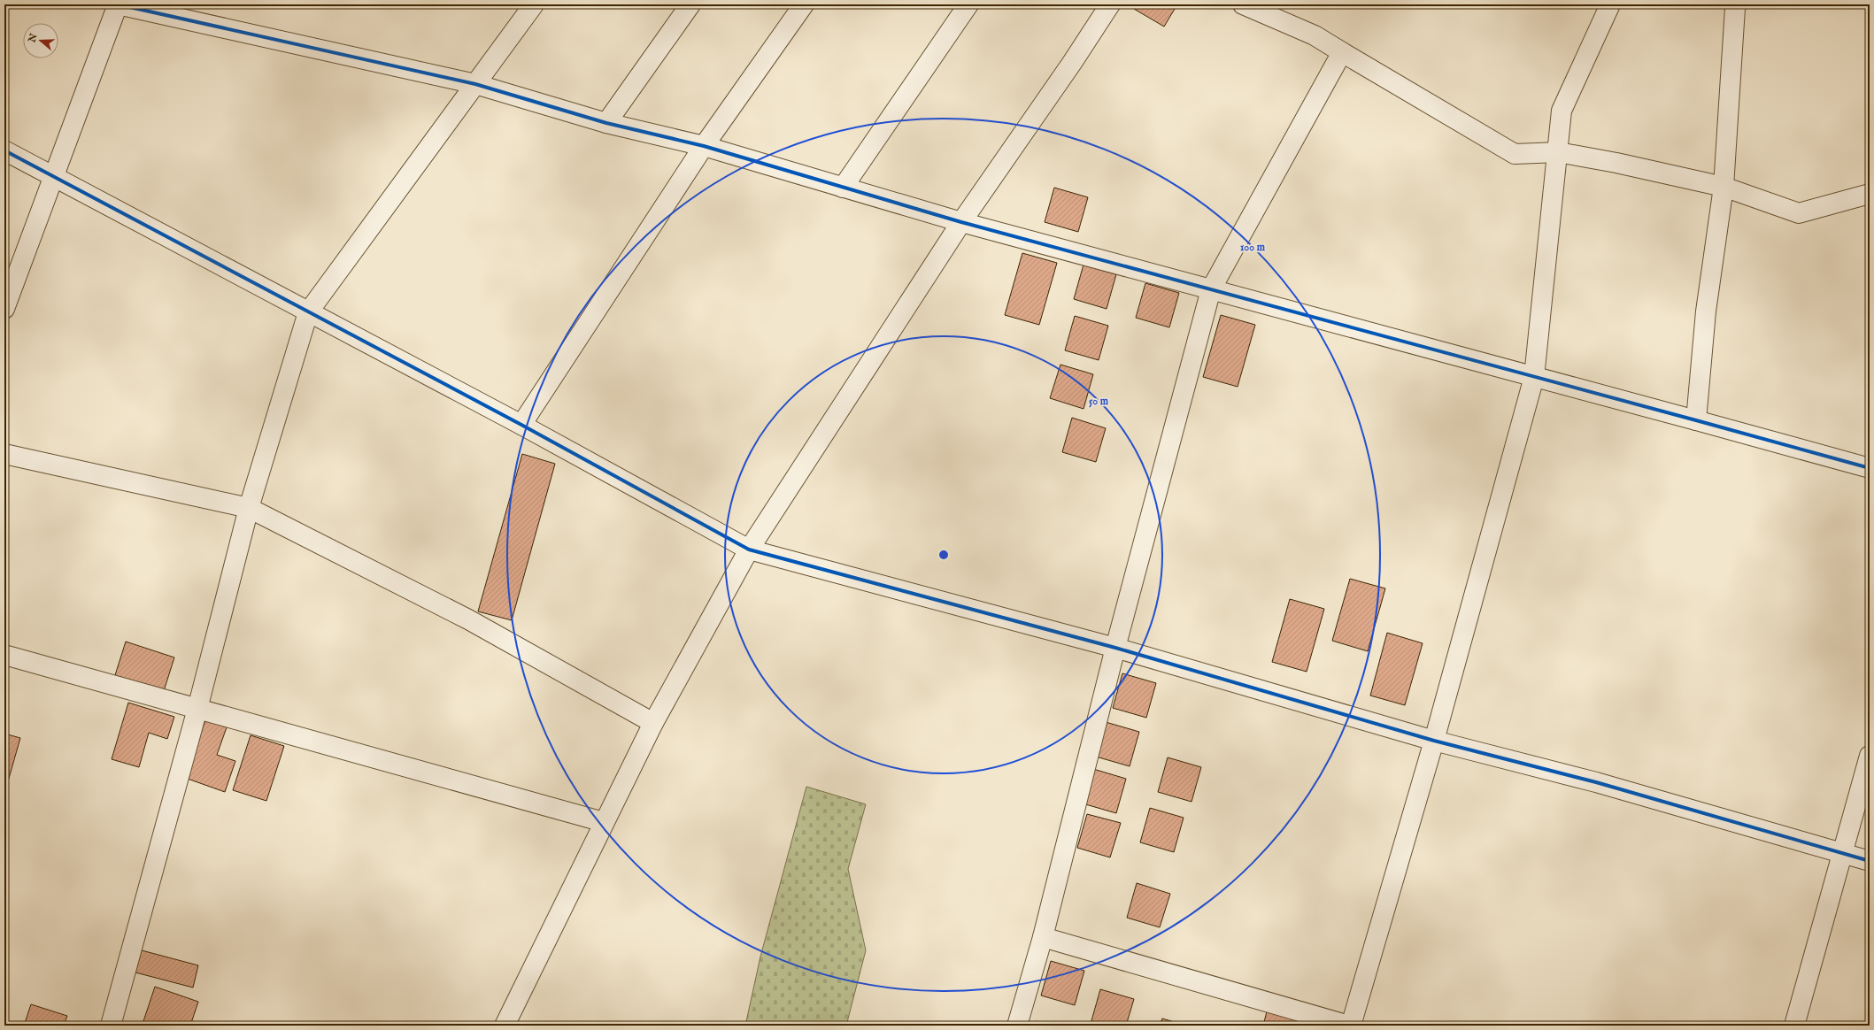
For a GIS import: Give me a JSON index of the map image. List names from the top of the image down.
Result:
{
  "north": "left",
  "rings": ["100 m", "50 m"]
}
